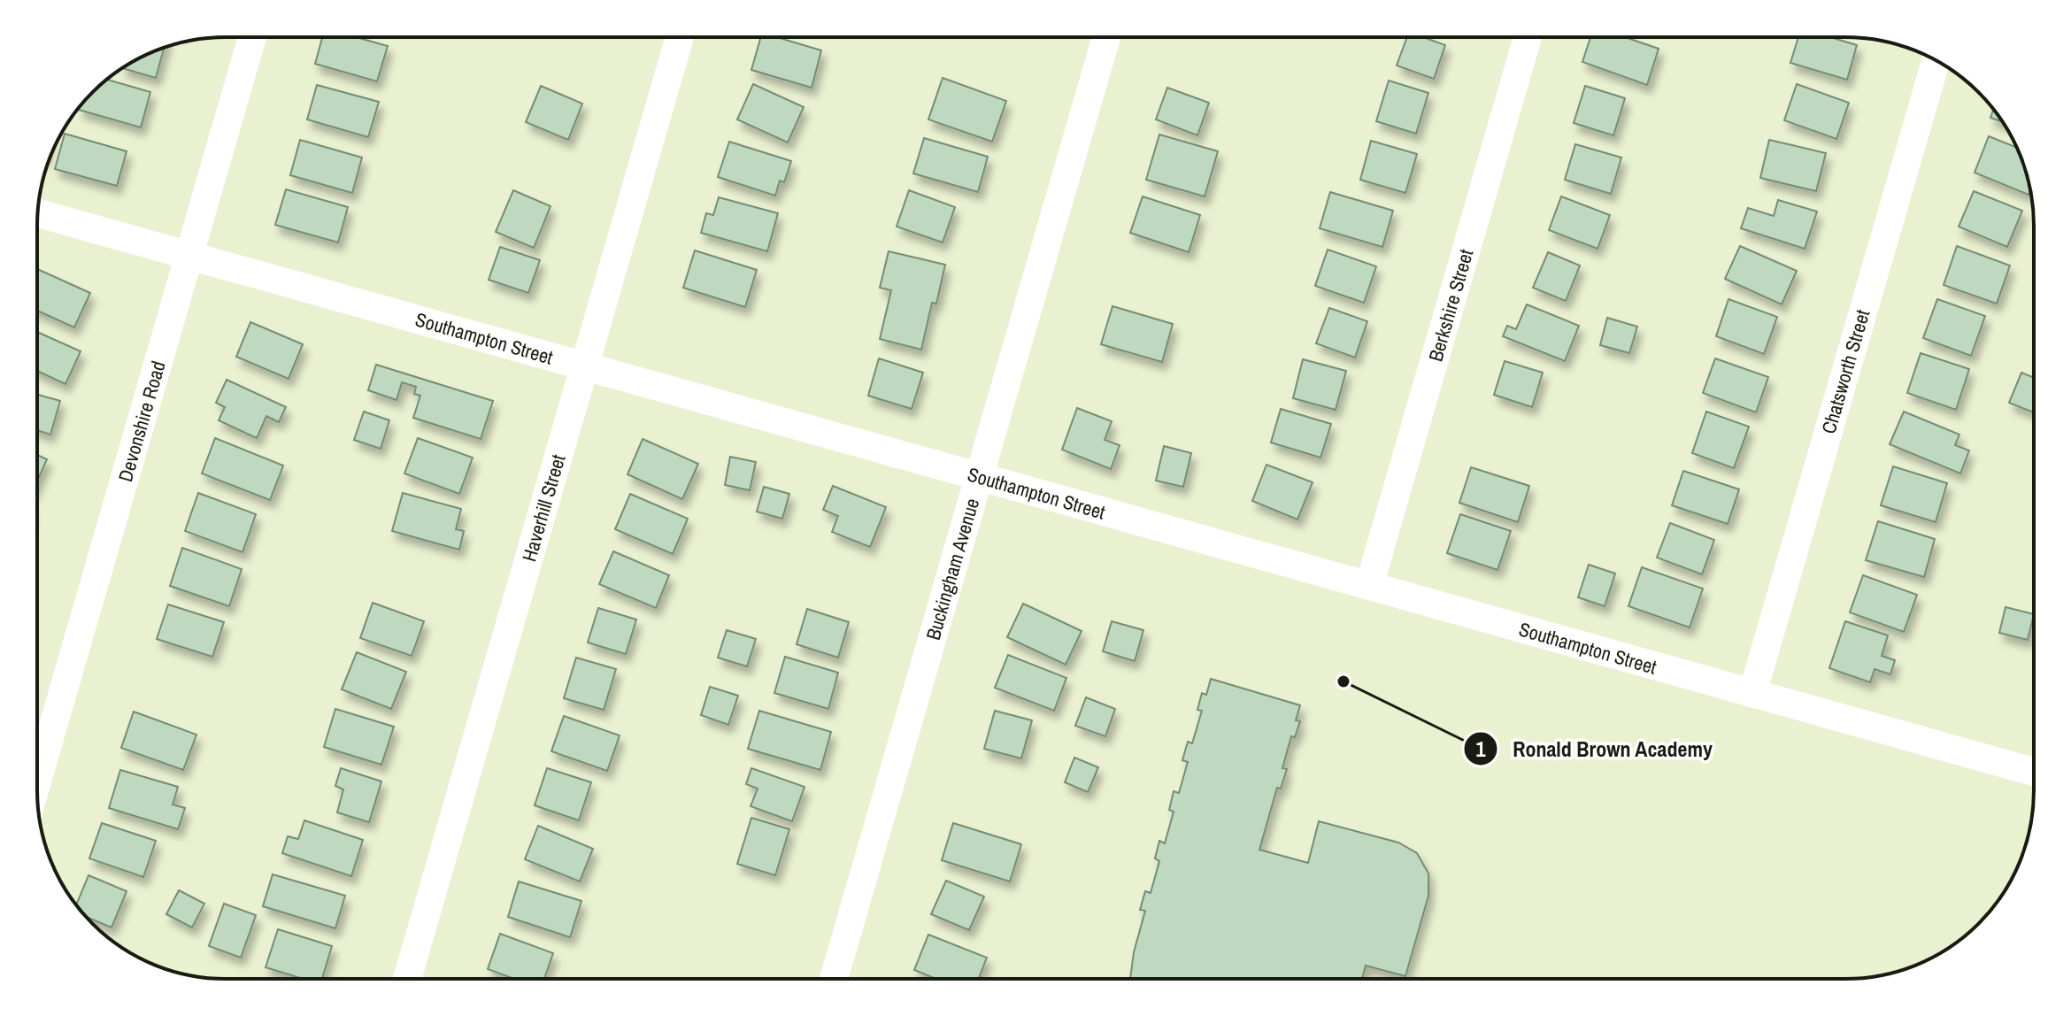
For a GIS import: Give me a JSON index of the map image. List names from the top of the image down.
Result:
{
  "streets": {
    "street": [
      "Berkshire Street",
      "Southampton Street",
      "Chatsworth Street",
      "Devonshire Road",
      "Haverhill Street",
      "Buckingham Avenue"
    ]
  },
  "crossings": [
    ["Berkshire Street", "Southampton Street"],
    ["Southampton Street", "Chatsworth Street"],
    ["Southampton Street", "Devonshire Road"],
    ["Southampton Street", "Haverhill Street"],
    ["Southampton Street", "Buckingham Avenue"]
  ],
  "places": ["Ronald Brown Academy"]
}
